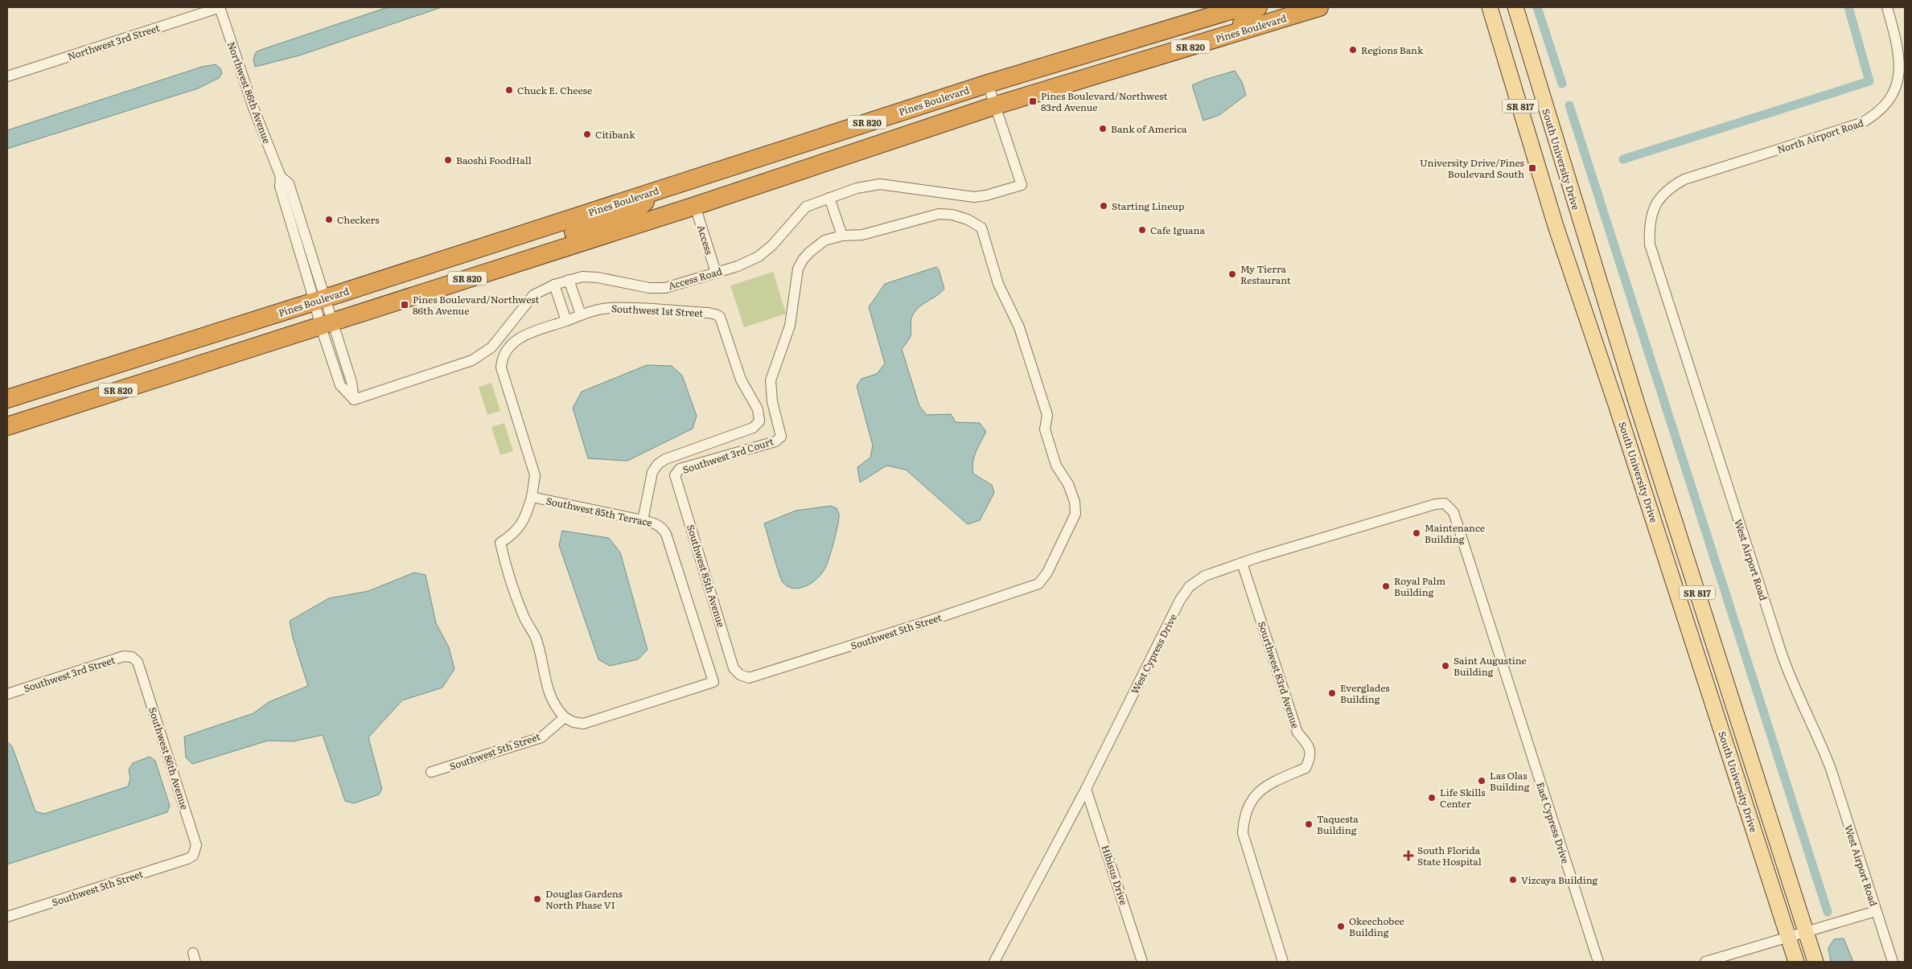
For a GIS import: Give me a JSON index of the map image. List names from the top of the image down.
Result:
{
  "streets": {
    "highway": ["Pines Boulevard", "SR 820"],
    "main road": ["SR 817", "South University Drive"],
    "street": [
      "Northwest 3rd Street",
      "Northwest 86th Avenue",
      "North Airport Road",
      "Access",
      "Access Road",
      "Southwest 1st Street",
      "Southwest 3rd Court",
      "Southwest 85th Terrace",
      "West Airport Road",
      "Southwest 85th Avenue",
      "Southwest 5th Street",
      "West Cypress Drive",
      "Southwest 3rd Street",
      "Sourthwest 83rd Avenue",
      "Southwest 86th Avenue",
      "East Cypress Drive",
      "Hibisus Drive"
    ]
  },
  "crossings": [
    ["Pines Boulevard", "Northwest 86th Avenue"],
    ["Pines Boulevard", "Access"],
    ["Pines Boulevard", "Access Road"],
    ["Northwest 3rd Street", "Northwest 86th Avenue"],
    ["Northwest 86th Avenue", "Access Road"],
    ["North Airport Road", "West Airport Road"],
    ["South University Drive", "West Airport Road"],
    ["Access", "Access Road"],
    ["Southwest 1st Street", "Southwest 85th Terrace"],
    ["Southwest 3rd Court", "Southwest 85th Avenue"],
    ["Southwest 3rd Court", "Southwest 5th Street"],
    ["Southwest 85th Terrace", "Southwest 5th Street"],
    ["Southwest 85th Avenue", "Southwest 5th Street"],
    ["Southwest 5th Street", "Southwest 86th Avenue"],
    ["West Cypress Drive", "Sourthwest 83rd Avenue"],
    ["West Cypress Drive", "East Cypress Drive"],
    ["West Cypress Drive", "Hibisus Drive"],
    ["Southwest 3rd Street", "Southwest 86th Avenue"]
  ],
  "places": {
    "other": [
      "Regions Bank",
      "Chuck E. Cheese",
      "Bank of America",
      "Citibank",
      "Baoshi FoodHall",
      "Starting Lineup",
      "Checkers",
      "Cafe Iguana",
      "My Tierra Restaurant",
      "Maintenance Building",
      "Royal Palm Building",
      "Saint Augustine Building",
      "Everglades Building",
      "Las Olas Building",
      "Life Skills Center",
      "Taquesta Building",
      "Vizcaya Building",
      "Douglas Gardens North Phase VI",
      "Okeechobee Building"
    ],
    "transit": ["Pines Boulevard/Northwest 83rd Avenue", "University Drive/Pines Boulevard South", "Pines Boulevard/Northwest 86th Avenue"],
    "health": ["South Florida State Hospital"]
  }
}
